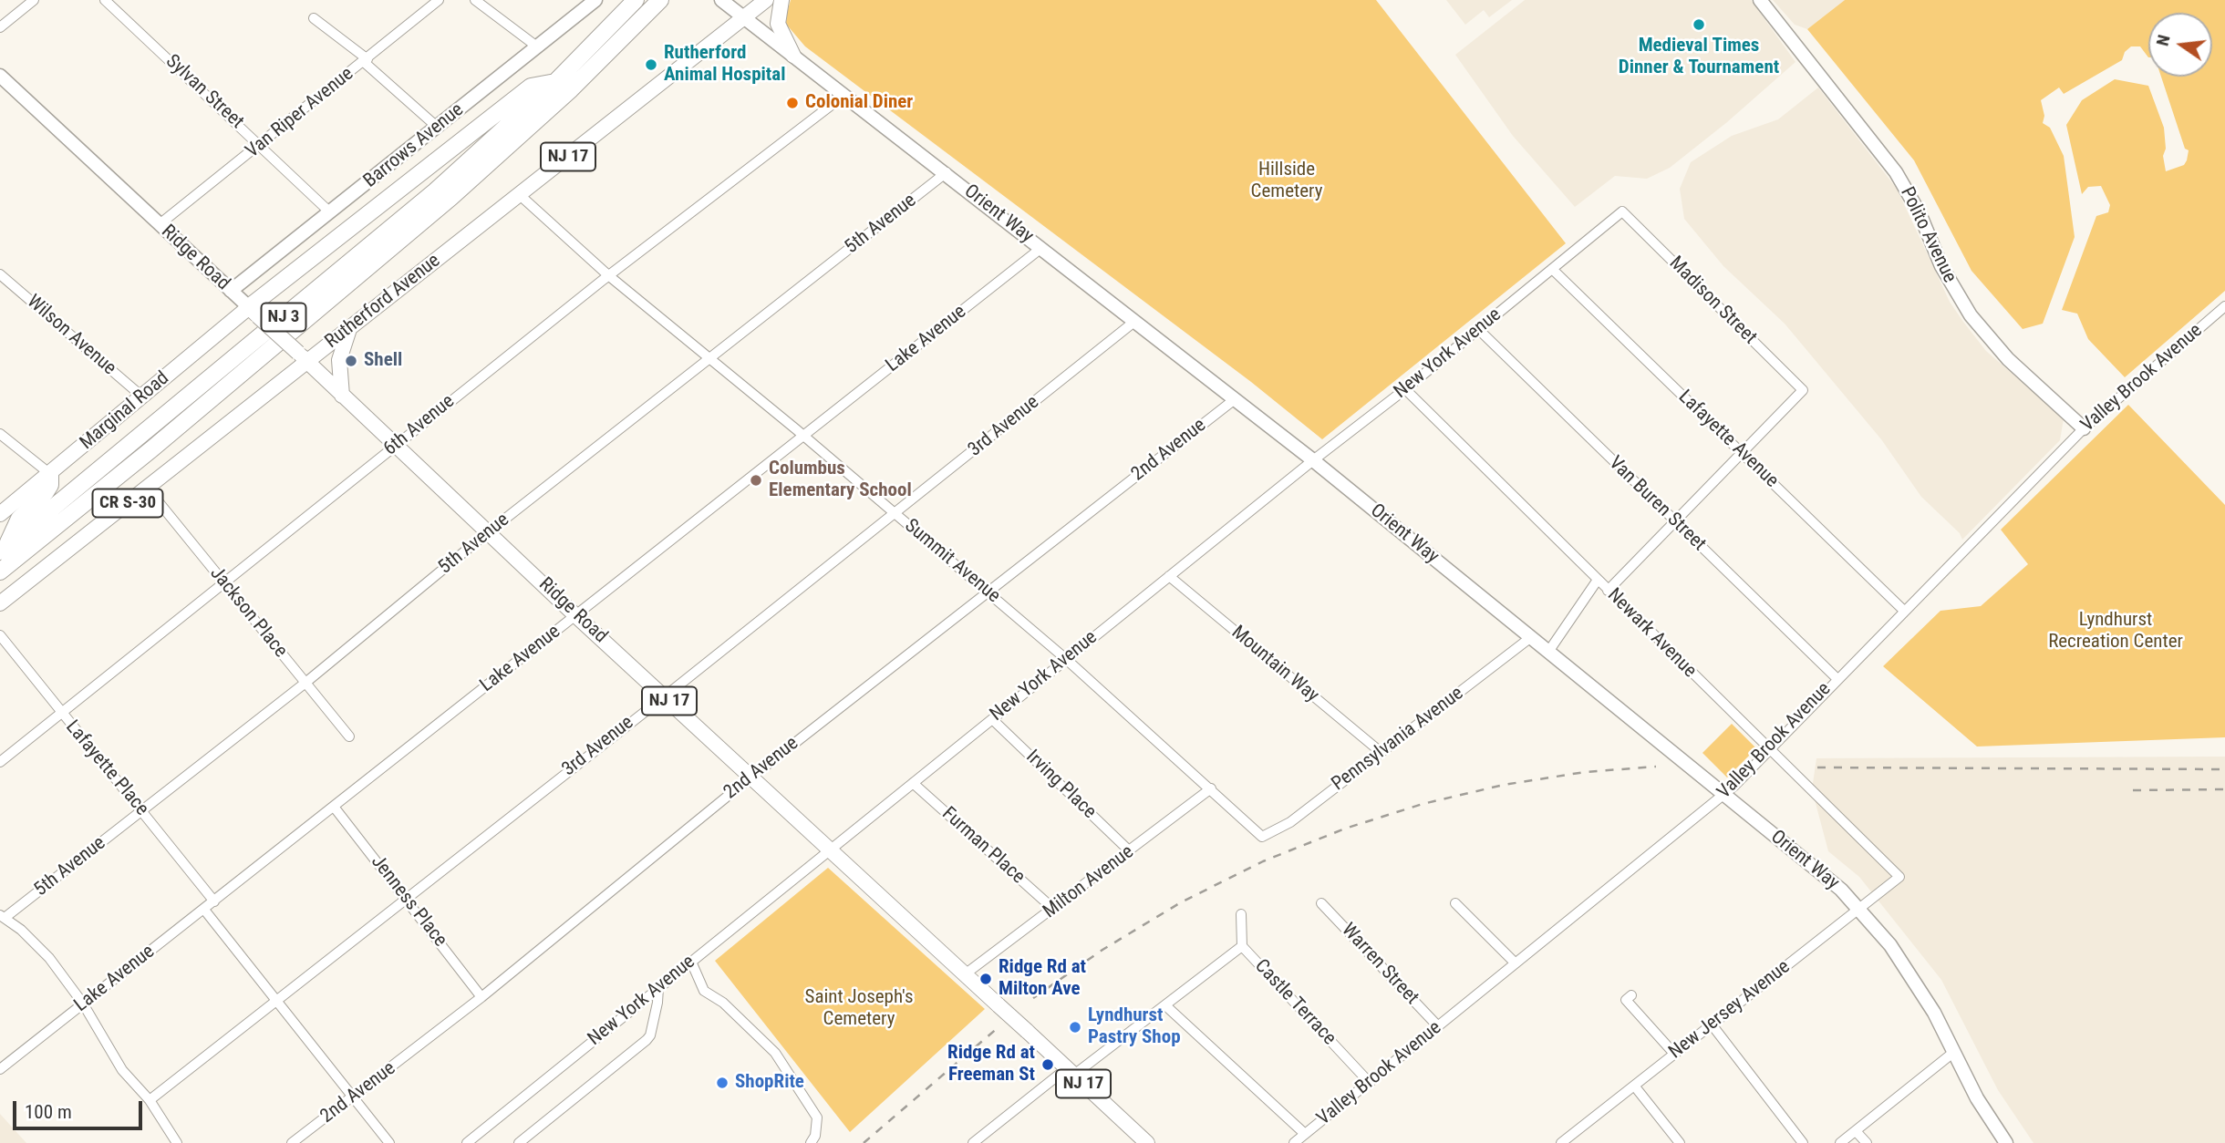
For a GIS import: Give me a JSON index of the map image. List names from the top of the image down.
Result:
{
  "streets": {
    "highway": ["NJ 3"],
    "main road": [
      "NJ 17",
      "Ridge Road",
      "Rutherford Avenue",
      "Marginal Road",
      "CR S-30"
    ],
    "street": [
      "Sylvan Street",
      "Van Riper Avenue",
      "Barrows Avenue",
      "Orient Way",
      "5th Avenue",
      "Polito Avenue",
      "Madison Street",
      "Wilson Avenue",
      "Lake Avenue",
      "New York Avenue",
      "Valley Brook Avenue",
      "6th Avenue",
      "3rd Avenue",
      "Lafayette Avenue",
      "2nd Avenue",
      "Van Buren Street",
      "Summit Avenue",
      "Jackson Place",
      "Newark Avenue",
      "Mountain Way",
      "Pennsylvania Avenue",
      "Lafayette Place",
      "Irving Place",
      "Furman Place",
      "Milton Avenue",
      "Jenness Place",
      "Warren Street",
      "Castle Terrace",
      "New Jersey Avenue"
    ]
  },
  "crossings": [
    ["Sylvan Street", "Van Riper Avenue"],
    ["Sylvan Street", "Barrows Avenue"],
    ["Van Riper Avenue", "Ridge Road"],
    ["Barrows Avenue", "Ridge Road"],
    ["Orient Way", "5th Avenue"],
    ["Orient Way", "Rutherford Avenue"],
    ["Orient Way", "Lake Avenue"],
    ["Orient Way", "New York Avenue"],
    ["Orient Way", "Valley Brook Avenue"],
    ["Orient Way", "6th Avenue"],
    ["Orient Way", "3rd Avenue"],
    ["Orient Way", "2nd Avenue"],
    ["Orient Way", "Pennsylvania Avenue"],
    ["Orient Way", "New Jersey Avenue"],
    ["5th Avenue", "Ridge Road"],
    ["5th Avenue", "Summit Avenue"],
    ["5th Avenue", "Jackson Place"],
    ["5th Avenue", "Lafayette Place"],
    ["Polito Avenue", "Valley Brook Avenue"],
    ["Ridge Road", "Rutherford Avenue"],
    ["Ridge Road", "Lake Avenue"],
    ["Ridge Road", "New York Avenue"],
    ["Ridge Road", "Marginal Road"],
    ["Ridge Road", "6th Avenue"],
    ["Ridge Road", "3rd Avenue"],
    ["Ridge Road", "2nd Avenue"],
    ["Ridge Road", "Milton Avenue"],
    ["Madison Street", "New York Avenue"],
    ["Madison Street", "Lafayette Avenue"],
    ["Rutherford Avenue", "Summit Avenue"],
    ["Rutherford Avenue", "Jackson Place"],
    ["Wilson Avenue", "Marginal Road"],
    ["Lake Avenue", "Summit Avenue"],
    ["Lake Avenue", "Lafayette Place"],
    ["Lake Avenue", "Jenness Place"],
    ["New York Avenue", "Lafayette Avenue"],
    ["New York Avenue", "Van Buren Street"],
    ["New York Avenue", "Summit Avenue"],
    ["New York Avenue", "Newark Avenue"],
    ["New York Avenue", "Mountain Way"],
    ["New York Avenue", "Irving Place"],
    ["New York Avenue", "Furman Place"],
    ["Valley Brook Avenue", "Lafayette Avenue"],
    ["Valley Brook Avenue", "Van Buren Street"],
    ["Valley Brook Avenue", "Newark Avenue"],
    ["Valley Brook Avenue", "Warren Street"],
    ["Valley Brook Avenue", "Castle Terrace"],
    ["6th Avenue", "Summit Avenue"],
    ["6th Avenue", "Jackson Place"],
    ["6th Avenue", "Lafayette Place"],
    ["3rd Avenue", "Summit Avenue"],
    ["3rd Avenue", "Jenness Place"],
    ["2nd Avenue", "Summit Avenue"],
    ["2nd Avenue", "Jenness Place"],
    ["Summit Avenue", "Pennsylvania Avenue"],
    ["Summit Avenue", "Milton Avenue"],
    ["Newark Avenue", "New Jersey Avenue"],
    ["Mountain Way", "Pennsylvania Avenue"],
    ["Irving Place", "Milton Avenue"],
    ["Furman Place", "Milton Avenue"]
  ],
  "parks": ["Hillside Cemetery", "Lyndhurst Recreation Center", "Saint Joseph's Cemetery"],
  "places": [
    "Medieval Times Dinner & Tournament",
    "Rutherford Animal Hospital",
    "Colonial Diner",
    "Shell",
    "Columbus Elementary School",
    "Ridge Rd at Milton Ave",
    "Lyndhurst Pastry Shop",
    "Ridge Rd at Freeman St",
    "ShopRite"
  ],
  "scale_bar": "100 m",
  "north": "left"
}
